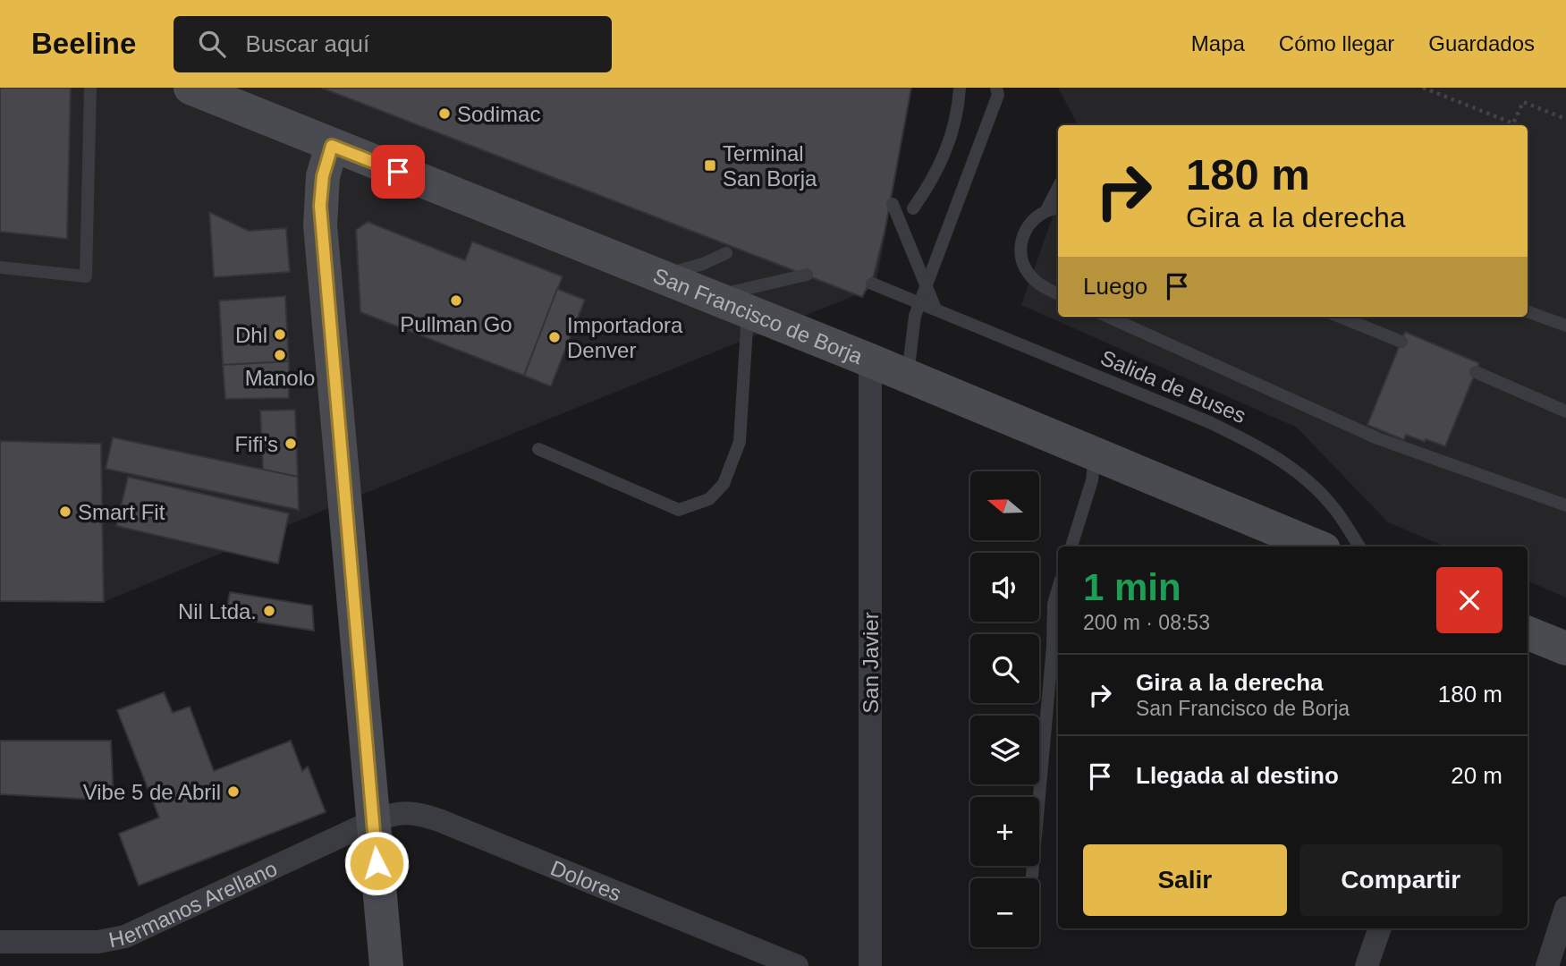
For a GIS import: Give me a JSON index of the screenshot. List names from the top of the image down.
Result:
{
  "streets": {
    "street": [
      "San Francisco de Borja",
      "San Javier",
      "Dolores",
      "Hermanos Arellano"
    ],
    "lane": ["Salida de Buses"]
  },
  "crossings": [
    ["San Francisco de Borja", "San Javier"],
    ["Dolores", "Hermanos Arellano"]
  ],
  "places": {
    "other": [
      "Sodimac",
      "Pullman Go",
      "Dhl",
      "Importadora Denver",
      "Manolo",
      "Fifi's",
      "Smart Fit",
      "Nil Ltda.",
      "Vibe 5 de Abril"
    ],
    "transit": ["Terminal San Borja"]
  },
  "north": "left",
  "page": {
    "header": "Beeline",
    "search": "Buscar aquí",
    "nav": ["Mapa", "Cómo llegar", "Guardados"],
    "turn": ["180 m", "Gira a la derecha"],
    "then": "Luego",
    "map_buttons": ["+", "−"],
    "heading": ["1 min", "200 m · 08:53"],
    "list": [
      {
        "name": "Gira a la derecha",
        "note": "San Francisco de Borja",
        "value": "180 m"
      },
      {
        "name": "Llegada al destino",
        "value": "20 m"
      }
    ],
    "buttons": ["Salir", "Compartir"]
  }
}
